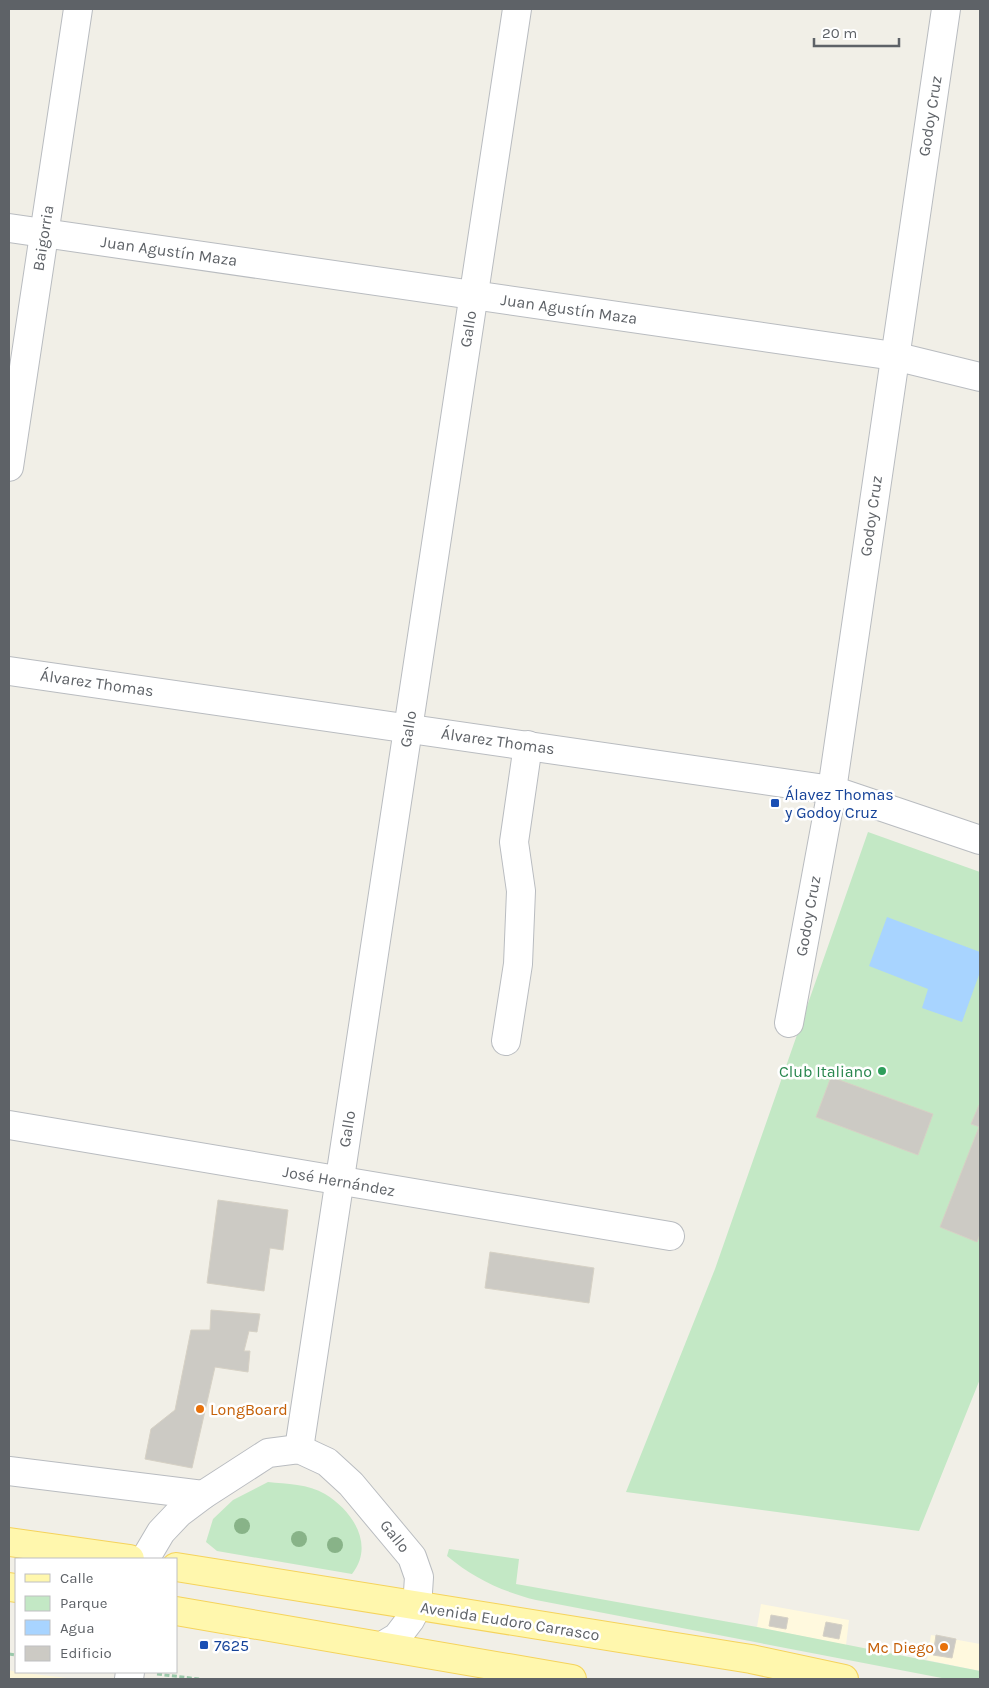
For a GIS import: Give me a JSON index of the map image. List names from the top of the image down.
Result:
{
  "streets": {
    "main road": ["Avenida Eudoro Carrasco"],
    "street": [
      "Godoy Cruz",
      "Baigorria",
      "Juan Agustín Maza",
      "Gallo",
      "Álvarez Thomas",
      "José Hernández"
    ]
  },
  "crossings": [
    ["Godoy Cruz", "Juan Agustín Maza"],
    ["Godoy Cruz", "Álvarez Thomas"],
    ["Baigorria", "Juan Agustín Maza"],
    ["Juan Agustín Maza", "Gallo"],
    ["Gallo", "Álvarez Thomas"],
    ["Gallo", "José Hernández"],
    ["Gallo", "Avenida Eudoro Carrasco"]
  ],
  "places": {
    "transit": ["Álavez Thomas y Godoy Cruz", "7625"],
    "other": ["Club Italiano", "LongBoard", "Mc Diego"]
  },
  "legend": [
    "Calle",
    "Parque",
    "Agua",
    "Edificio"
  ],
  "scale_bar": "20 m"
}
